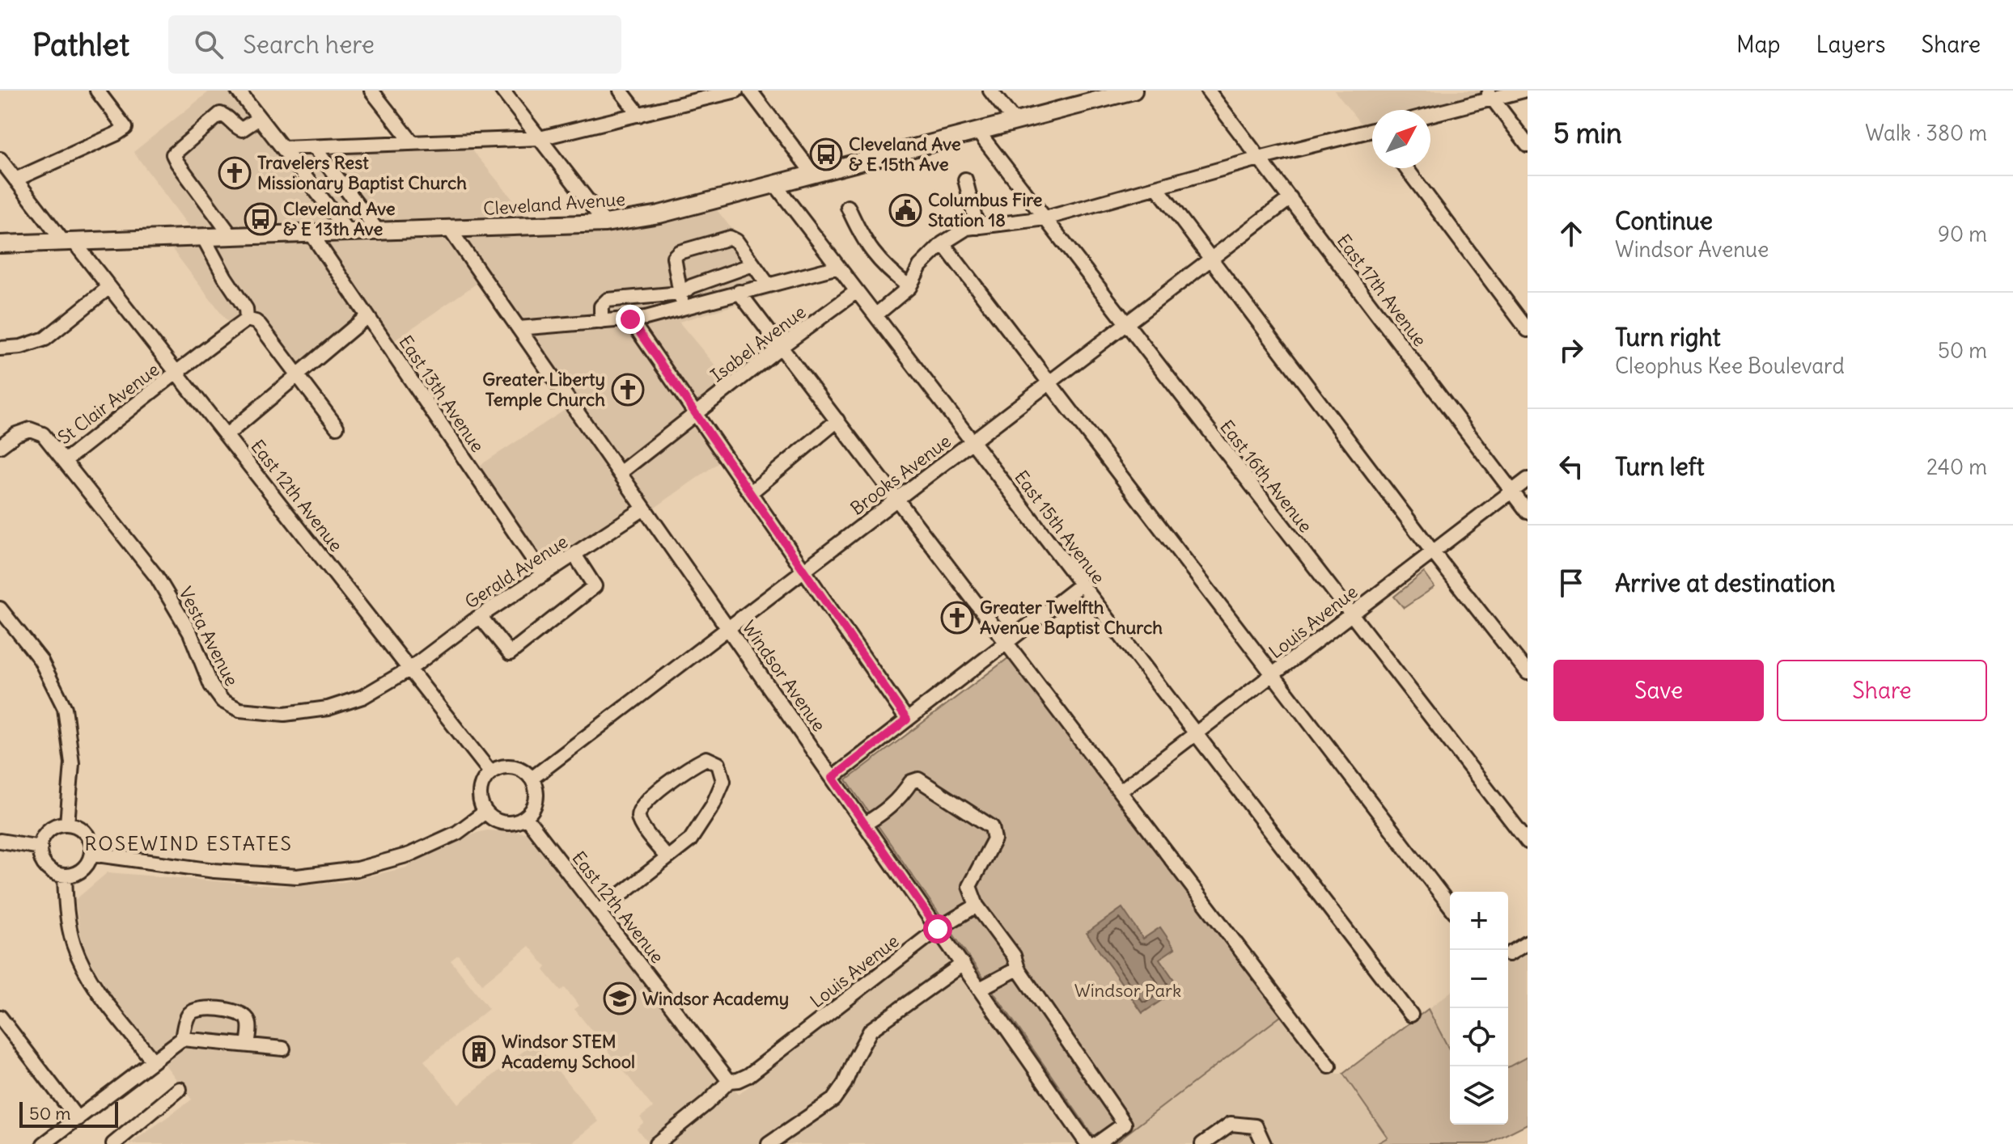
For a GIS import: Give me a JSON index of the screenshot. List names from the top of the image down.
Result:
{
  "streets": {
    "main road": ["Cleveland Avenue"],
    "street": [
      "East 17th Avenue",
      "Isabel Avenue",
      "East 13th Avenue",
      "St Clair Avenue",
      "Brooks Avenue",
      "East 16th Avenue",
      "East 12th Avenue",
      "East 15th Avenue",
      "Gerald Avenue",
      "Louis Avenue",
      "Vesta Avenue",
      "Windsor Avenue"
    ]
  },
  "crossings": [
    ["Cleveland Avenue", "East 13th Avenue"],
    ["Cleveland Avenue", "East 16th Avenue"],
    ["Cleveland Avenue", "East 12th Avenue"],
    ["Cleveland Avenue", "East 15th Avenue"],
    ["Cleveland Avenue", "Windsor Avenue"],
    ["East 17th Avenue", "Brooks Avenue"],
    ["East 17th Avenue", "Louis Avenue"],
    ["Isabel Avenue", "East 15th Avenue"],
    ["Isabel Avenue", "Windsor Avenue"],
    ["East 13th Avenue", "Gerald Avenue"],
    ["St Clair Avenue", "East 12th Avenue"],
    ["St Clair Avenue", "Vesta Avenue"],
    ["Brooks Avenue", "East 16th Avenue"],
    ["Brooks Avenue", "East 12th Avenue"],
    ["Brooks Avenue", "East 15th Avenue"],
    ["Brooks Avenue", "Windsor Avenue"],
    ["East 16th Avenue", "Louis Avenue"],
    ["East 12th Avenue", "Gerald Avenue"],
    ["East 12th Avenue", "Louis Avenue"],
    ["East 12th Avenue", "Vesta Avenue"],
    ["East 15th Avenue", "Louis Avenue"],
    ["Gerald Avenue", "Vesta Avenue"],
    ["Gerald Avenue", "Windsor Avenue"],
    ["Louis Avenue", "Windsor Avenue"]
  ],
  "districts": ["ROSEWIND ESTATES"],
  "parks": ["Windsor Park"],
  "places": {
    "bus stop": ["Cleveland Ave & E 15th Ave", "Cleveland Ave & E 13th Ave"],
    "church": ["Travelers Rest Missionary Baptist Church", "Greater Liberty Temple Church", "Greater Twelfth Avenue Baptist Church"],
    "public building": ["Columbus Fire Station 18"],
    "school or university": ["Windsor Academy"],
    "building": ["Windsor STEM Academy School"]
  },
  "scale_bar": "50 m",
  "north": "top right",
  "page": {
    "header": "Pathlet",
    "search": "Search here",
    "nav": ["Map", "Layers", "Share"],
    "heading": ["5 min", "Walk · 380 m"],
    "list": [
      ["Continue", "Windsor Avenue", "90 m"],
      ["Turn right", "Cleophus Kee Boulevard", "50 m"],
      ["Turn left", "240 m"],
      "Arrive at destination"
    ],
    "buttons": ["Save", "Share"],
    "map_buttons": ["+", "−"],
    "scale": "50 m"
  }
}
